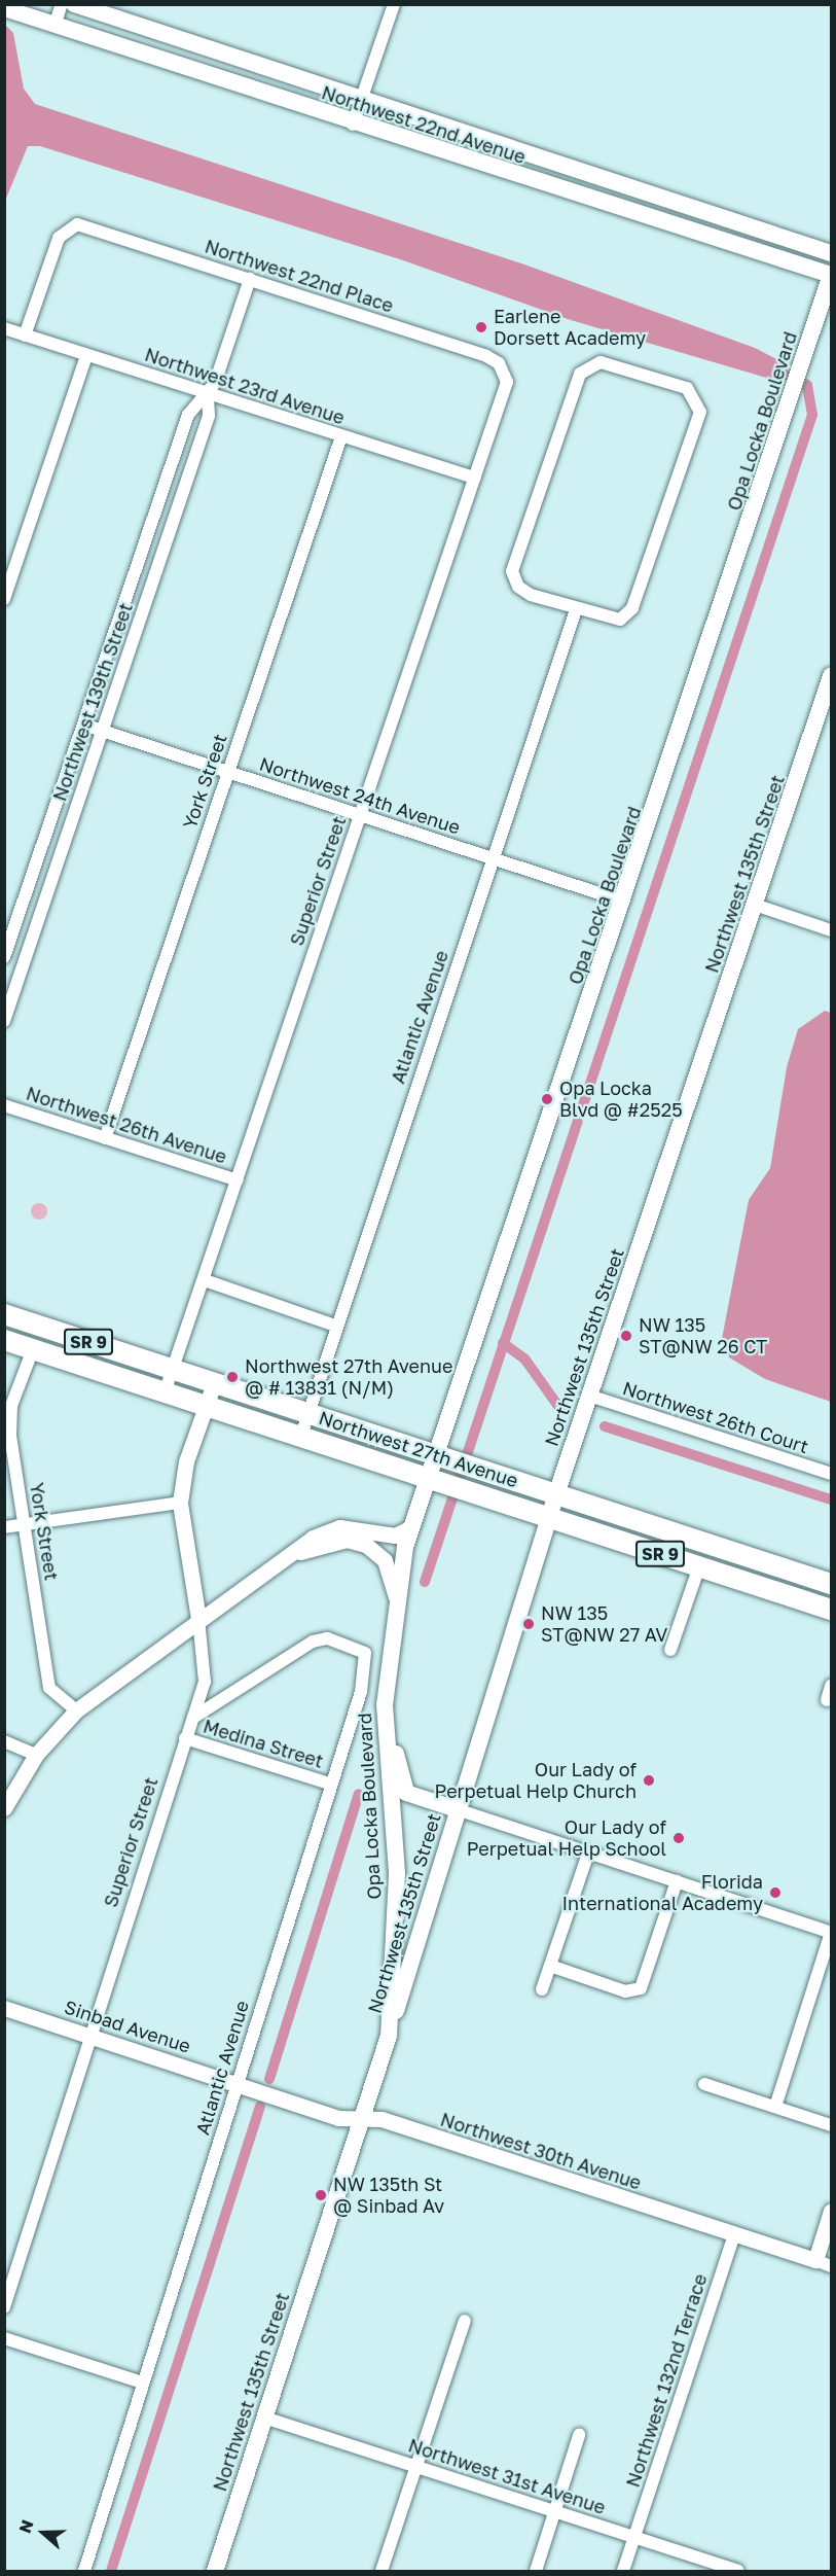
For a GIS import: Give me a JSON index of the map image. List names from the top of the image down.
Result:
{
  "streets": {
    "main road": [
      "Northwest 22nd Avenue",
      "Opa Locka Boulevard",
      "Northwest 135th Street",
      "SR 9",
      "Northwest 27th Avenue"
    ],
    "street": [
      "Northwest 22nd Place",
      "Northwest 23rd Avenue",
      "Northwest 139th Street",
      "York Street",
      "Northwest 24th Avenue",
      "Superior Street",
      "Atlantic Avenue",
      "Northwest 26th Avenue",
      "Northwest 26th Court",
      "Medina Street",
      "Sinbad Avenue",
      "Northwest 30th Avenue",
      "Northwest 132nd Terrace",
      "Northwest 31st Avenue"
    ]
  },
  "crossings": [
    ["Northwest 22nd Avenue", "Opa Locka Boulevard"],
    ["Northwest 22nd Place", "Northwest 23rd Avenue"],
    ["Northwest 22nd Place", "Northwest 139th Street"],
    ["Northwest 22nd Place", "Superior Street"],
    ["Northwest 23rd Avenue", "Northwest 139th Street"],
    ["Northwest 23rd Avenue", "York Street"],
    ["Northwest 23rd Avenue", "Superior Street"],
    ["Opa Locka Boulevard", "Northwest 24th Avenue"],
    ["Opa Locka Boulevard", "Northwest 135th Street"],
    ["Opa Locka Boulevard", "Northwest 27th Avenue"],
    ["Opa Locka Boulevard", "Northwest 30th Avenue"],
    ["Northwest 139th Street", "Northwest 24th Avenue"],
    ["York Street", "Northwest 24th Avenue"],
    ["York Street", "Northwest 26th Avenue"],
    ["York Street", "Northwest 27th Avenue"],
    ["Northwest 24th Avenue", "Superior Street"],
    ["Northwest 24th Avenue", "Atlantic Avenue"],
    ["Northwest 135th Street", "Northwest 26th Court"],
    ["Northwest 135th Street", "Northwest 27th Avenue"],
    ["Northwest 135th Street", "Northwest 30th Avenue"],
    ["Northwest 135th Street", "Northwest 31st Avenue"],
    ["Superior Street", "Atlantic Avenue"],
    ["Superior Street", "Northwest 26th Avenue"],
    ["Superior Street", "Northwest 27th Avenue"],
    ["Superior Street", "Medina Street"],
    ["Superior Street", "Sinbad Avenue"],
    ["Atlantic Avenue", "Northwest 27th Avenue"],
    ["Atlantic Avenue", "Medina Street"],
    ["Atlantic Avenue", "Sinbad Avenue"],
    ["Atlantic Avenue", "Northwest 30th Avenue"],
    ["Sinbad Avenue", "Northwest 30th Avenue"],
    ["Northwest 30th Avenue", "Northwest 132nd Terrace"],
    ["Northwest 132nd Terrace", "Northwest 31st Avenue"]
  ],
  "places": [
    "Earlene Dorsett Academy",
    "Opa Locka Blvd @ #2525",
    "NW 135 ST@NW 26 CT",
    "Northwest 27th Avenue @ # 13831 (N/M)",
    "NW 135 ST@NW 27 AV",
    "Our Lady of Perpetual Help Church",
    "Our Lady of Perpetual Help School",
    "Florida International Academy",
    "NW 135th St @ Sinbad Av"
  ],
  "north": "left"
}
